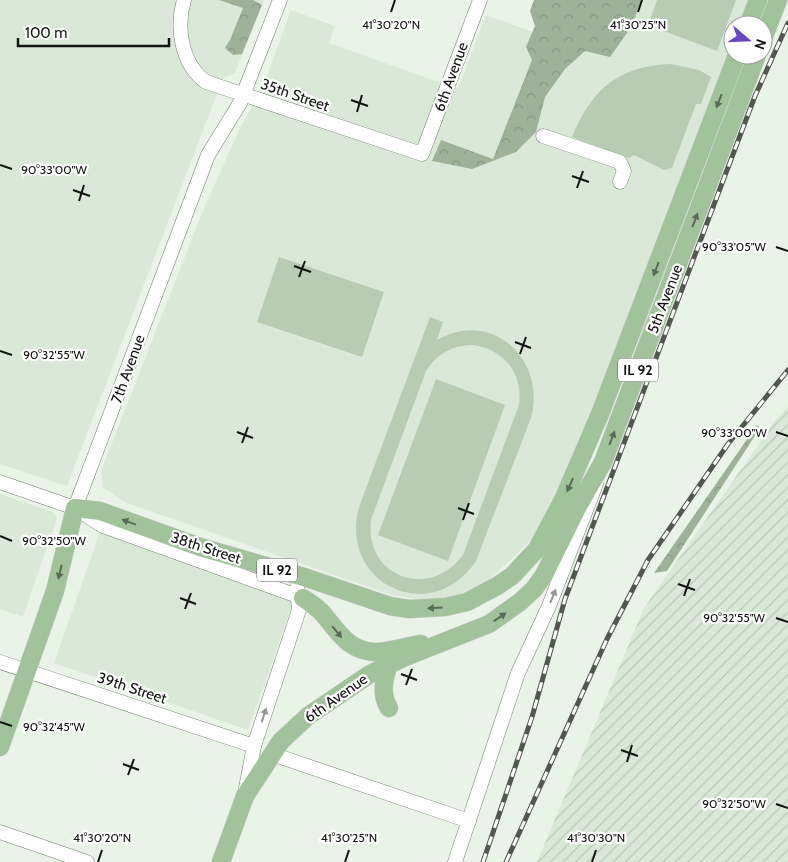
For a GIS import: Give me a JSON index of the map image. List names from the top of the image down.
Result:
{
  "streets": {
    "main road": [
      "6th Avenue",
      "5th Avenue",
      "7th Avenue",
      "IL 92",
      "38th Street"
    ],
    "street": ["35th Street", "39th Street"]
  },
  "crossings": [
    ["6th Avenue", "35th Street"],
    ["6th Avenue", "5th Avenue"],
    ["6th Avenue", "38th Street"],
    ["6th Avenue", "39th Street"],
    ["35th Street", "7th Avenue"],
    ["5th Avenue", "38th Street"],
    ["7th Avenue", "38th Street"],
    ["7th Avenue", "39th Street"]
  ],
  "scale_bar": "100 m",
  "north": "right",
  "coordinates": [
    "41°30'20\"N",
    "41°30'25\"N",
    "90°33'00\"W",
    "90°33'05\"W",
    "90°32'55\"W",
    "90°32'50\"W",
    "90°32'45\"W",
    "41°30'30\"N"
  ]
}
